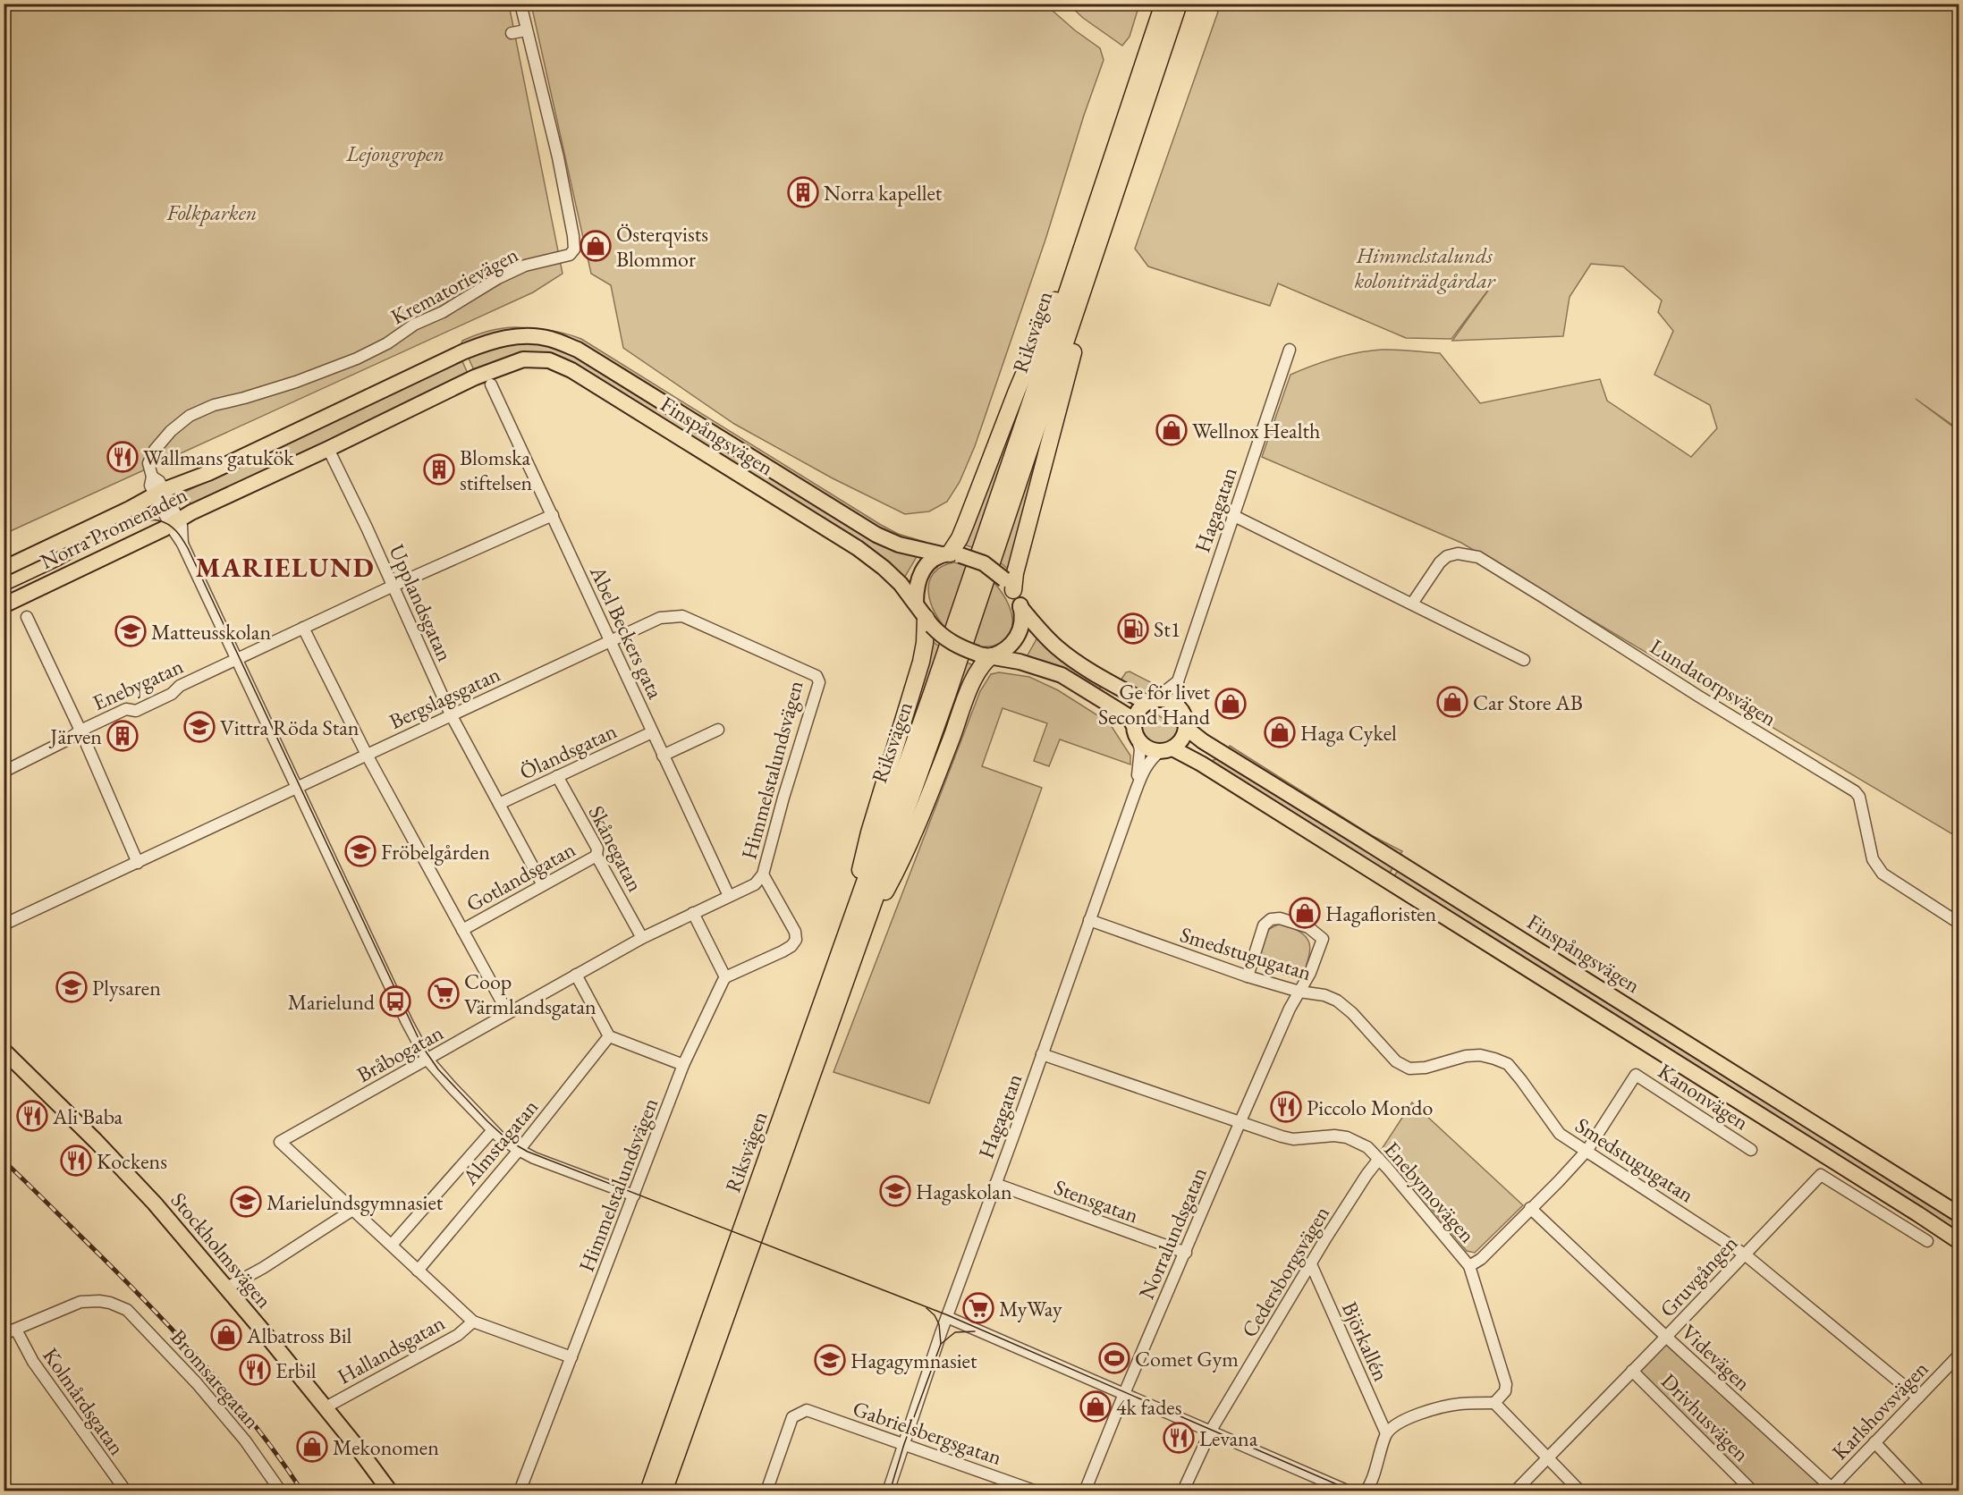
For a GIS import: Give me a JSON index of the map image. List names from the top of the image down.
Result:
{
  "streets": {
    "highway": ["Riksvägen"],
    "main road": ["Finspångsvägen", "Norra Promenaden", "Stockholmsvägen"],
    "street": [
      "Krematorievägen",
      "Hagagatan",
      "Upplandsgatan",
      "Abel Beckers gata",
      "Lundatorpsvägen",
      "Enebygatan",
      "Bergslagsgatan",
      "Ölandsgatan",
      "Himmelstalundsvägen",
      "Skånegatan",
      "Gotlandsgatan",
      "Smedstugugatan",
      "Bråbogatan",
      "Kanonvägen",
      "Almstagatan",
      "Enebymovägen",
      "Stensgatan",
      "Norralundsgatan",
      "Cedersborgsvägen",
      "Gruvgången",
      "Björkallén",
      "Hallandsgatan",
      "Videvägen",
      "Bromsaregatan",
      "Kolmårdsgatan",
      "Karlshovsvägen",
      "Drivhusvägen",
      "Gabrielsbergsgatan"
    ]
  },
  "crossings": [
    ["Krematorievägen", "Norra Promenaden"],
    ["Krematorievägen", "Enebygatan"],
    ["Krematorievägen", "Bergslagsgatan"],
    ["Krematorievägen", "Himmelstalundsvägen"],
    ["Krematorievägen", "Bråbogatan"],
    ["Krematorievägen", "Almstagatan"],
    ["Finspångsvägen", "Hagagatan"],
    ["Finspångsvägen", "Norra Promenaden"],
    ["Hagagatan", "Smedstugugatan"],
    ["Hagagatan", "Enebymovägen"],
    ["Hagagatan", "Stensgatan"],
    ["Hagagatan", "Gabrielsbergsgatan"],
    ["Norra Promenaden", "Upplandsgatan"],
    ["Upplandsgatan", "Enebygatan"],
    ["Upplandsgatan", "Bergslagsgatan"],
    ["Upplandsgatan", "Ölandsgatan"],
    ["Upplandsgatan", "Gotlandsgatan"],
    ["Abel Beckers gata", "Enebygatan"],
    ["Abel Beckers gata", "Bergslagsgatan"],
    ["Abel Beckers gata", "Ölandsgatan"],
    ["Abel Beckers gata", "Bråbogatan"],
    ["Bergslagsgatan", "Himmelstalundsvägen"],
    ["Ölandsgatan", "Skånegatan"],
    ["Himmelstalundsvägen", "Bråbogatan"],
    ["Skånegatan", "Gotlandsgatan"],
    ["Skånegatan", "Bråbogatan"],
    ["Smedstugugatan", "Kanonvägen"],
    ["Smedstugugatan", "Norralundsgatan"],
    ["Smedstugugatan", "Gruvgången"],
    ["Smedstugugatan", "Karlshovsvägen"],
    ["Enebymovägen", "Norralundsgatan"],
    ["Enebymovägen", "Cedersborgsvägen"],
    ["Stensgatan", "Norralundsgatan"],
    ["Stockholmsvägen", "Hallandsgatan"],
    ["Cedersborgsvägen", "Björkallén"],
    ["Gruvgången", "Videvägen"],
    ["Gruvgången", "Drivhusvägen"],
    ["Videvägen", "Karlshovsvägen"],
    ["Bromsaregatan", "Kolmårdsgatan"]
  ],
  "districts": ["MARIELUND"],
  "parks": ["Lejongropen", "Folkparken", "Himmelstalunds koloniträdgårdar"],
  "places": {
    "building": ["Norra kapellet", "Blomska stiftelsen", "Järven"],
    "shop": [
      "Österqvists Blommor",
      "Wellnox Health",
      "Car Store AB",
      "Ge för livet Second Hand",
      "Haga Cykel",
      "Hagafloristen",
      "Albatross Bil",
      "4k fades",
      "Mekonomen"
    ],
    "restaurant": [
      "Wallmans gatukök",
      "Piccolo Mondo",
      "Ali Baba",
      "Kockens",
      "Erbil",
      "Levana"
    ],
    "fuel station": ["St1"],
    "school or university": [
      "Matteusskolan",
      "Vittra Röda Stan",
      "Fröbelgården",
      "Plysaren",
      "Hagaskolan",
      "Marielundsgymnasiet",
      "Hagagymnasiet"
    ],
    "supermarket": ["Coop Värmlandsgatan", "MyWay"],
    "bus stop": ["Marielund"],
    "sports": ["Comet Gym"]
  }
}
